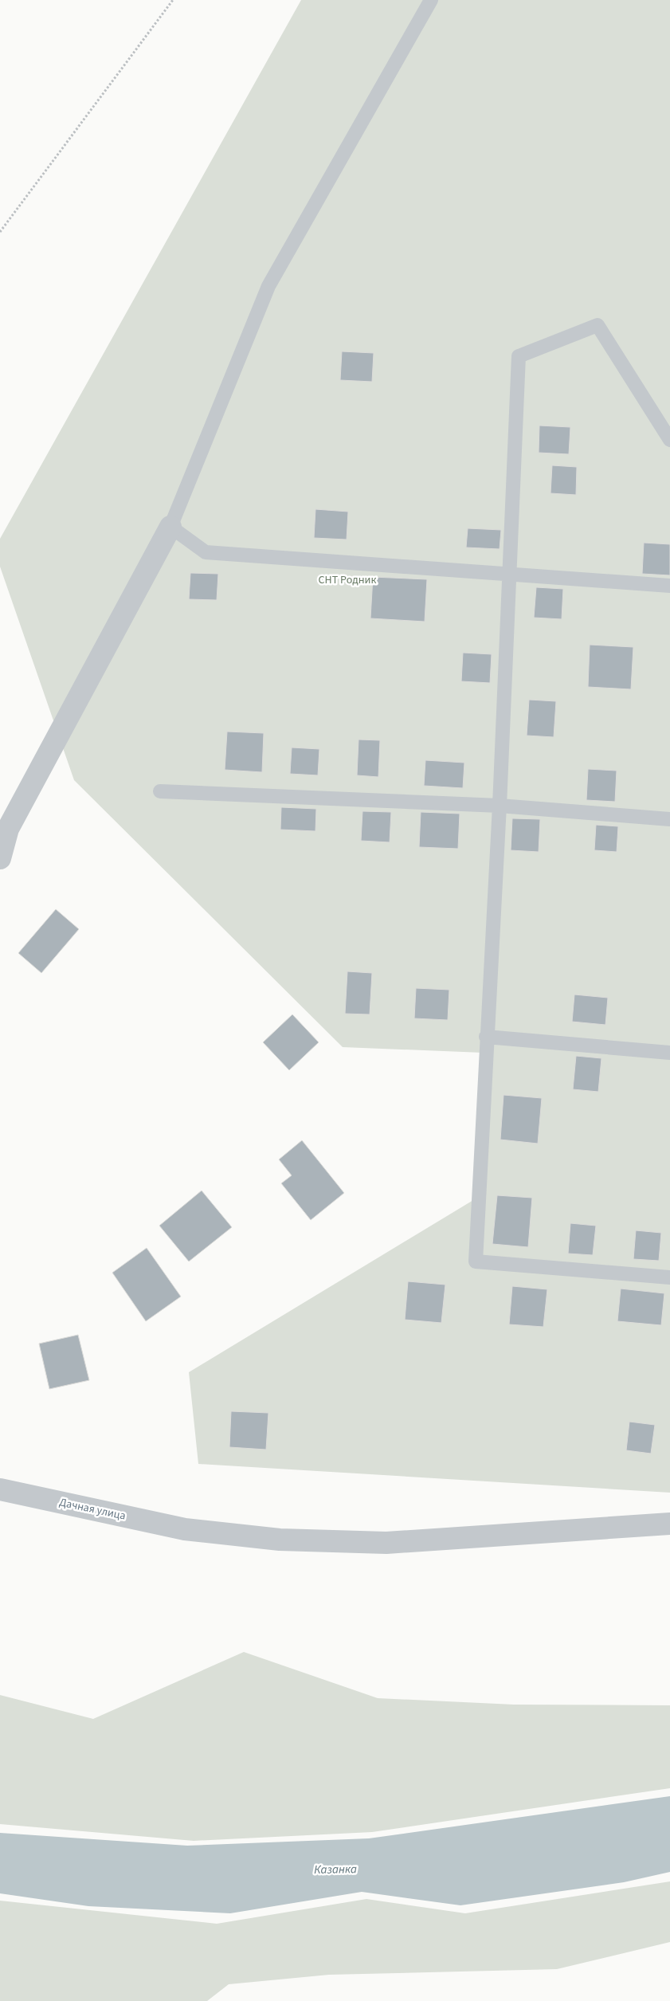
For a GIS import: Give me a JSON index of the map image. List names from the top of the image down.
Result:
{
  "streets": {
    "street": ["Дачная улица"]
  },
  "water": ["Казанка"],
  "parks": ["СНТ Родник"]
}
